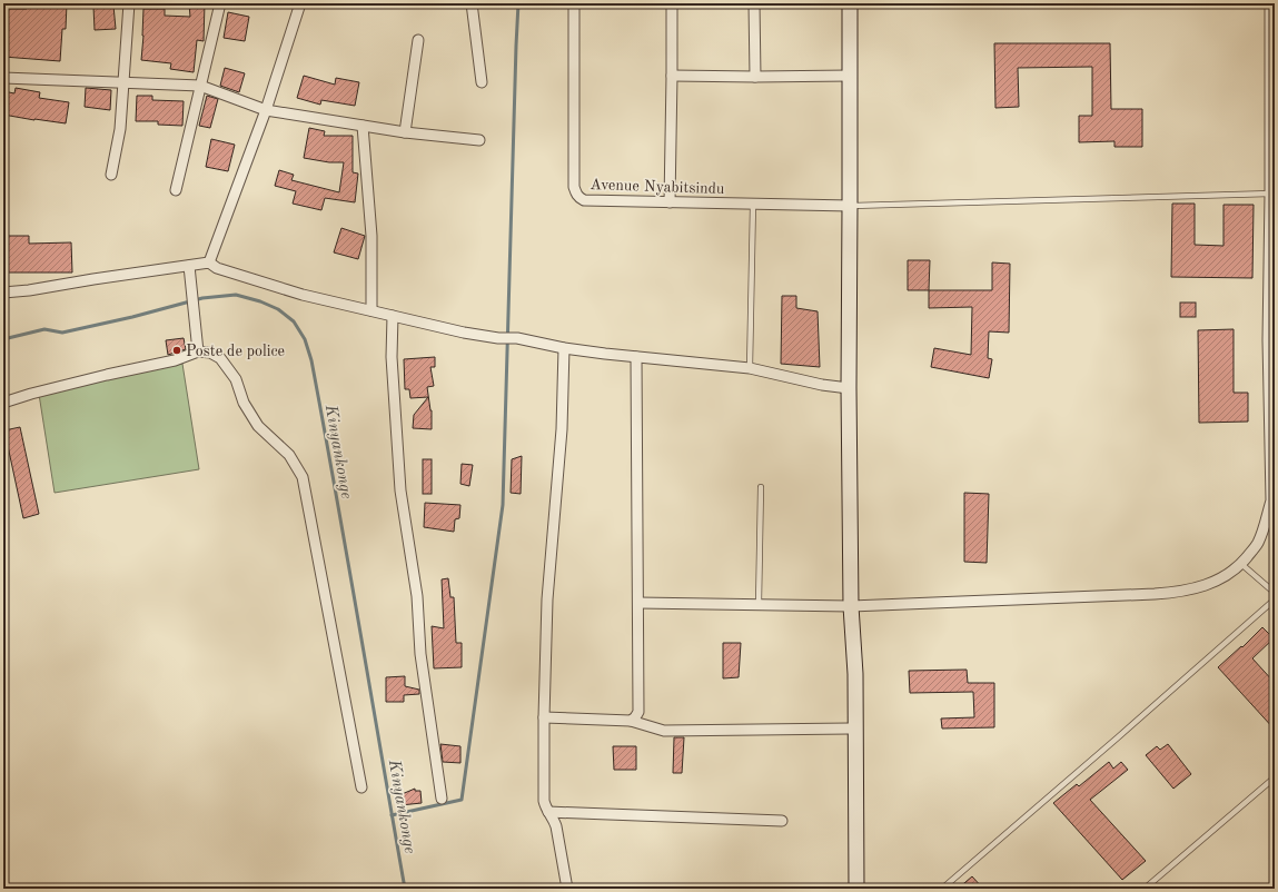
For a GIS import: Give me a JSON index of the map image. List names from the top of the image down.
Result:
{
  "streets": {
    "street": ["Avenue Nyabitsindu"]
  },
  "water": ["Kinyankonge"],
  "places": ["Poste de police"]
}
